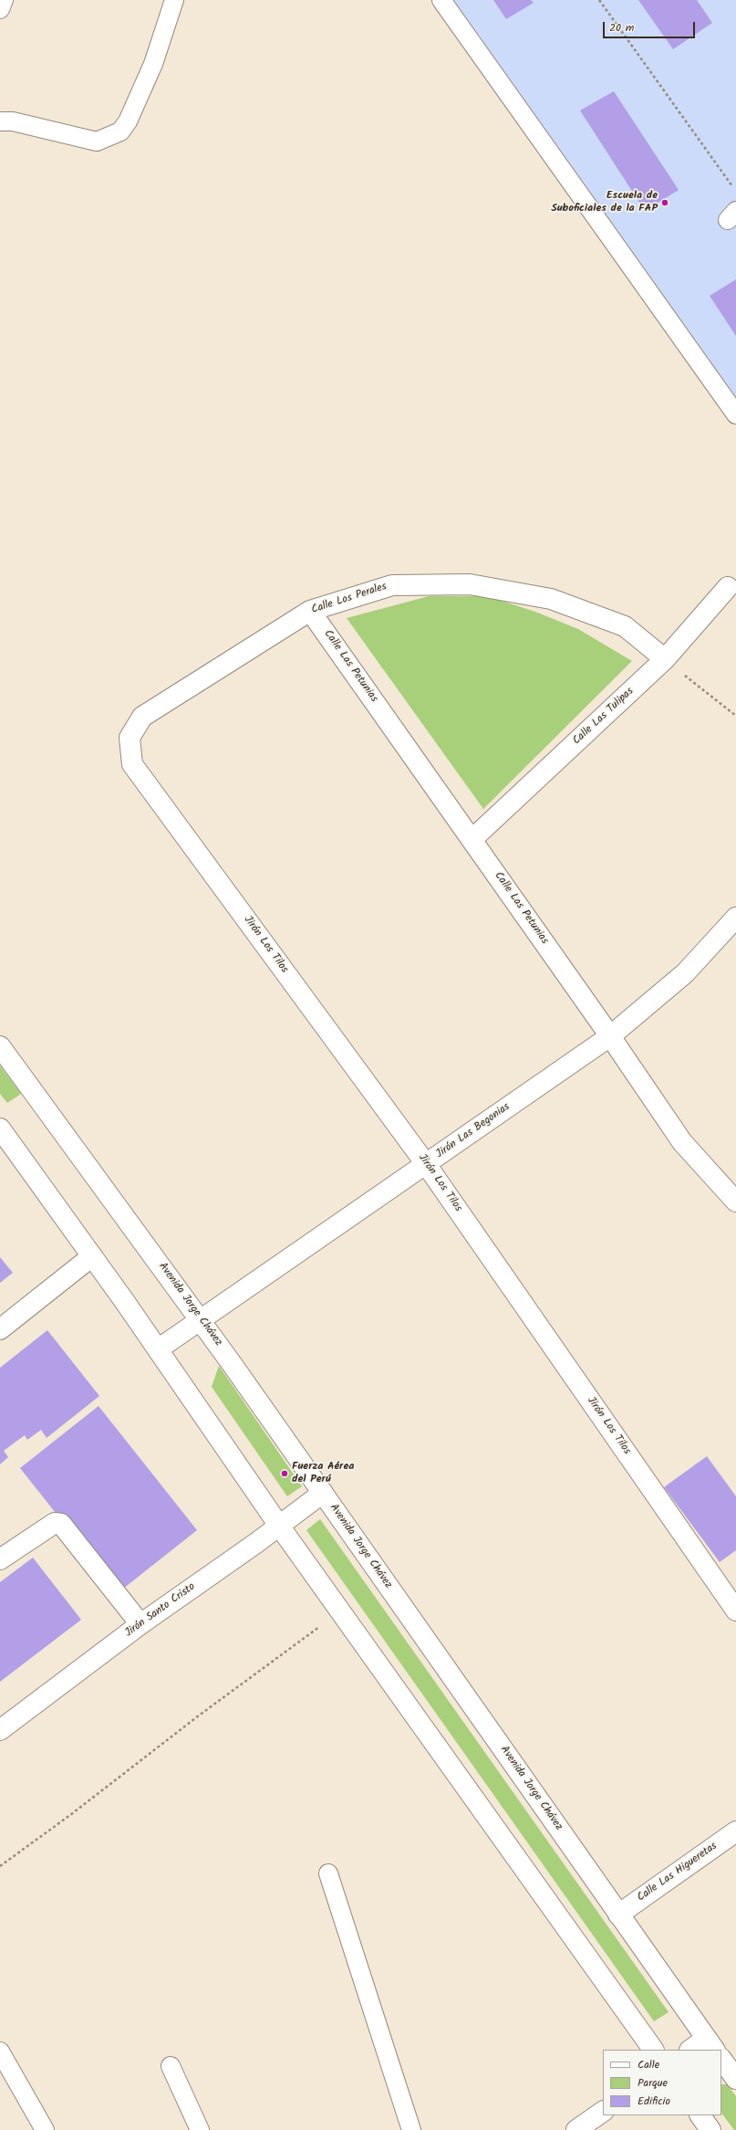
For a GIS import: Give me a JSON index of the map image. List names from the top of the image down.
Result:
{
  "streets": {
    "street": [
      "Calle Los Perales",
      "Calle Las Petunias",
      "Calle Las Tulipas",
      "Jirón Los Tilos",
      "Jirón Las Begonias",
      "Avenida Jorge Chávez",
      "Jirón Santo Cristo",
      "Calle Las Higueretas"
    ]
  },
  "crossings": [
    ["Calle Los Perales", "Calle Las Petunias"],
    ["Calle Los Perales", "Calle Las Tulipas"],
    ["Calle Los Perales", "Jirón Los Tilos"],
    ["Calle Las Petunias", "Calle Las Tulipas"],
    ["Calle Las Petunias", "Jirón Las Begonias"],
    ["Jirón Los Tilos", "Jirón Las Begonias"],
    ["Jirón Las Begonias", "Avenida Jorge Chávez"],
    ["Avenida Jorge Chávez", "Jirón Santo Cristo"],
    ["Avenida Jorge Chávez", "Calle Las Higueretas"]
  ],
  "places": ["Escuela de Suboficiales de la FAP", "Fuerza Aérea del Perú"],
  "legend": ["Calle", "Parque", "Edificio"],
  "scale_bar": "20 m"
}
